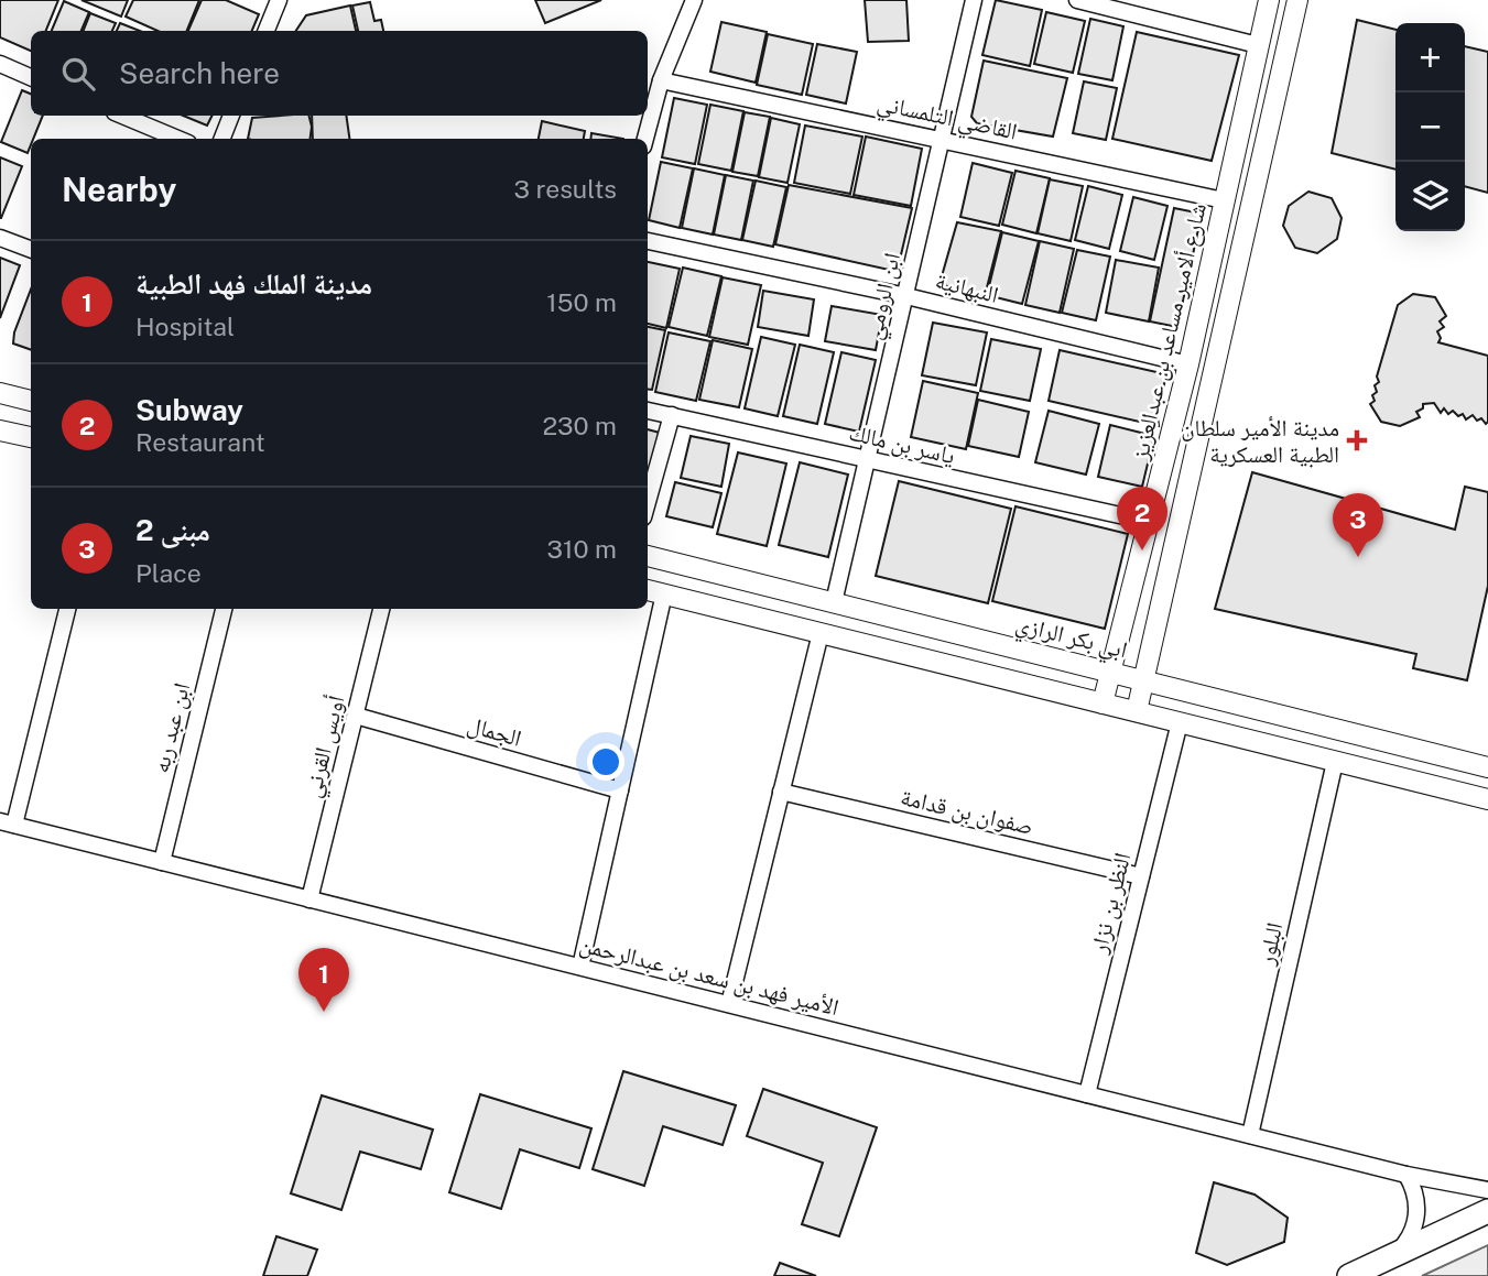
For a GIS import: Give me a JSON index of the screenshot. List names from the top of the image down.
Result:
{
  "streets": {
    "street": [
      "القاضي التلمساني",
      "النبهانية",
      "ابن الرومي",
      "شارع ألامير مساعد بن عبدالعزيز",
      "ياسر بن مالك",
      "ابي بكر الرازي",
      "ابن عبد ربه",
      "الجمال",
      "أويس القرني",
      "صفوان بن قدامة",
      "النظر بن نزار",
      "البلور",
      "الأمير فهد بن سعد بن عبدالرحمن"
    ]
  },
  "crossings": [
    ["القاضي التلمساني", "ابن الرومي"],
    ["القاضي التلمساني", "شارع ألامير مساعد بن عبدالعزيز"],
    ["النبهانية", "ابن الرومي"],
    ["النبهانية", "شارع ألامير مساعد بن عبدالعزيز"],
    ["ابن الرومي", "ياسر بن مالك"],
    ["ابن الرومي", "ابي بكر الرازي"],
    ["شارع ألامير مساعد بن عبدالعزيز", "ياسر بن مالك"],
    ["شارع ألامير مساعد بن عبدالعزيز", "ابي بكر الرازي"],
    ["ابن عبد ربه", "الأمير فهد بن سعد بن عبدالرحمن"],
    ["الجمال", "أويس القرني"],
    ["أويس القرني", "الأمير فهد بن سعد بن عبدالرحمن"],
    ["صفوان بن قدامة", "النظر بن نزار"],
    ["النظر بن نزار", "الأمير فهد بن سعد بن عبدالرحمن"],
    ["البلور", "الأمير فهد بن سعد بن عبدالرحمن"]
  ],
  "places": {
    "health": ["مدينة الأمير سلطان الطبية العسكرية"]
  },
  "page": {
    "map_buttons": ["+", "−"],
    "search": "Search here",
    "heading": ["Nearby", "3 results"],
    "list": [
      {
        "mark": "1",
        "name": "مدينة الملك فهد الطبية",
        "note": "Hospital",
        "value": "150 m"
      },
      {
        "mark": "2",
        "name": "Subway",
        "note": "Restaurant",
        "value": "230 m"
      },
      {
        "mark": "3",
        "name": "مبنى 2",
        "note": "Place",
        "value": "310 m"
      }
    ],
    "pins": ["2", "3", "1"]
  }
}
